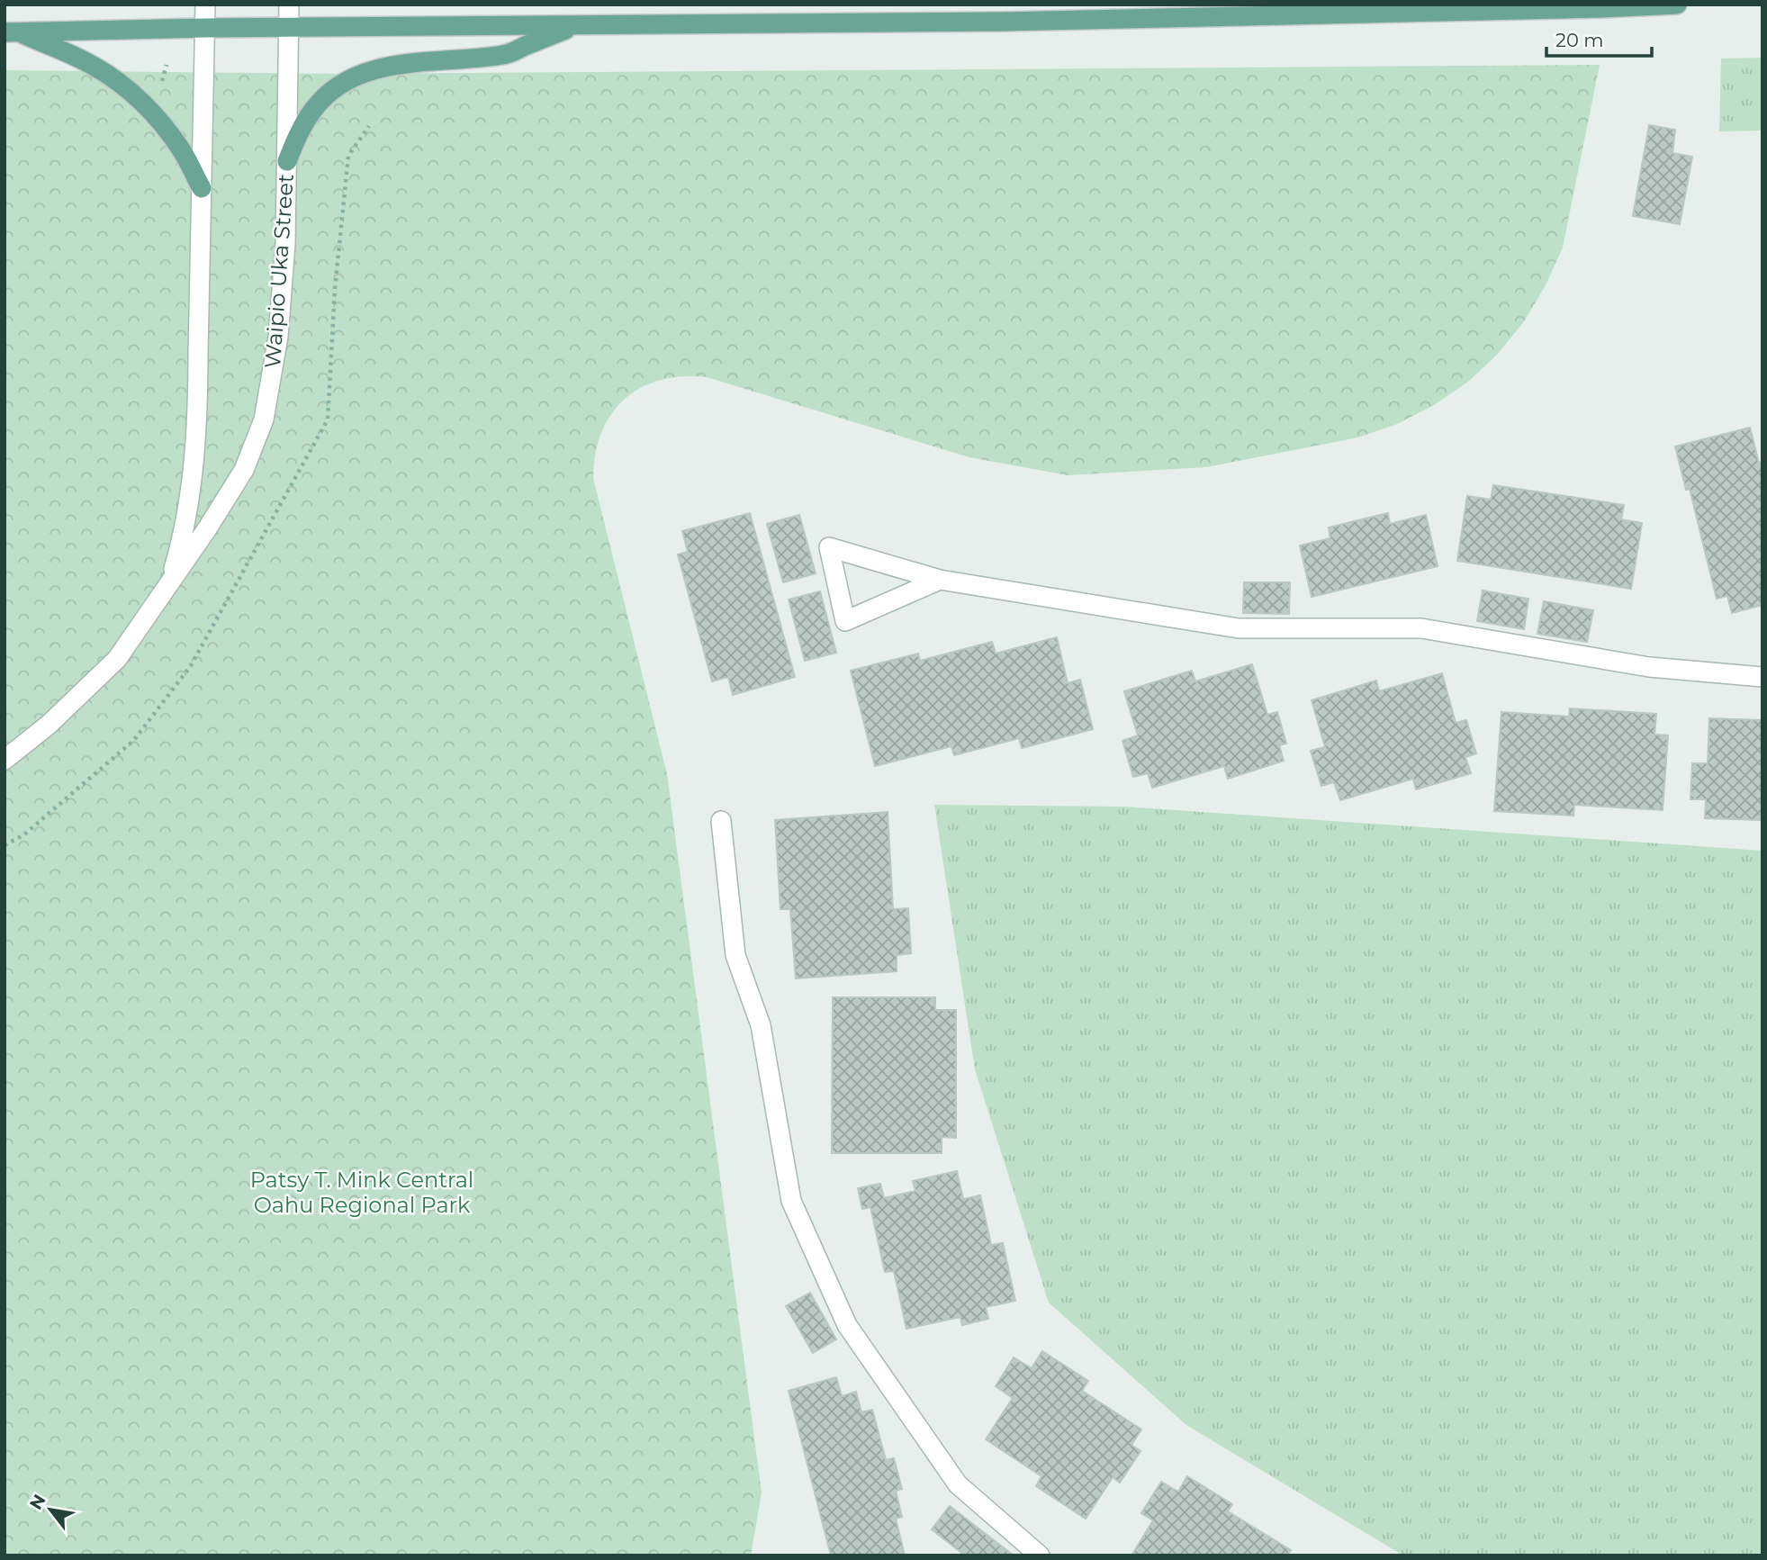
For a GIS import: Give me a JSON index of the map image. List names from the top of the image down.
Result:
{
  "streets": {
    "street": ["Waipio Uka Street"]
  },
  "parks": ["Patsy T. Mink Central Oahu Regional Park"],
  "scale_bar": "20 m",
  "north": "top left"
}
